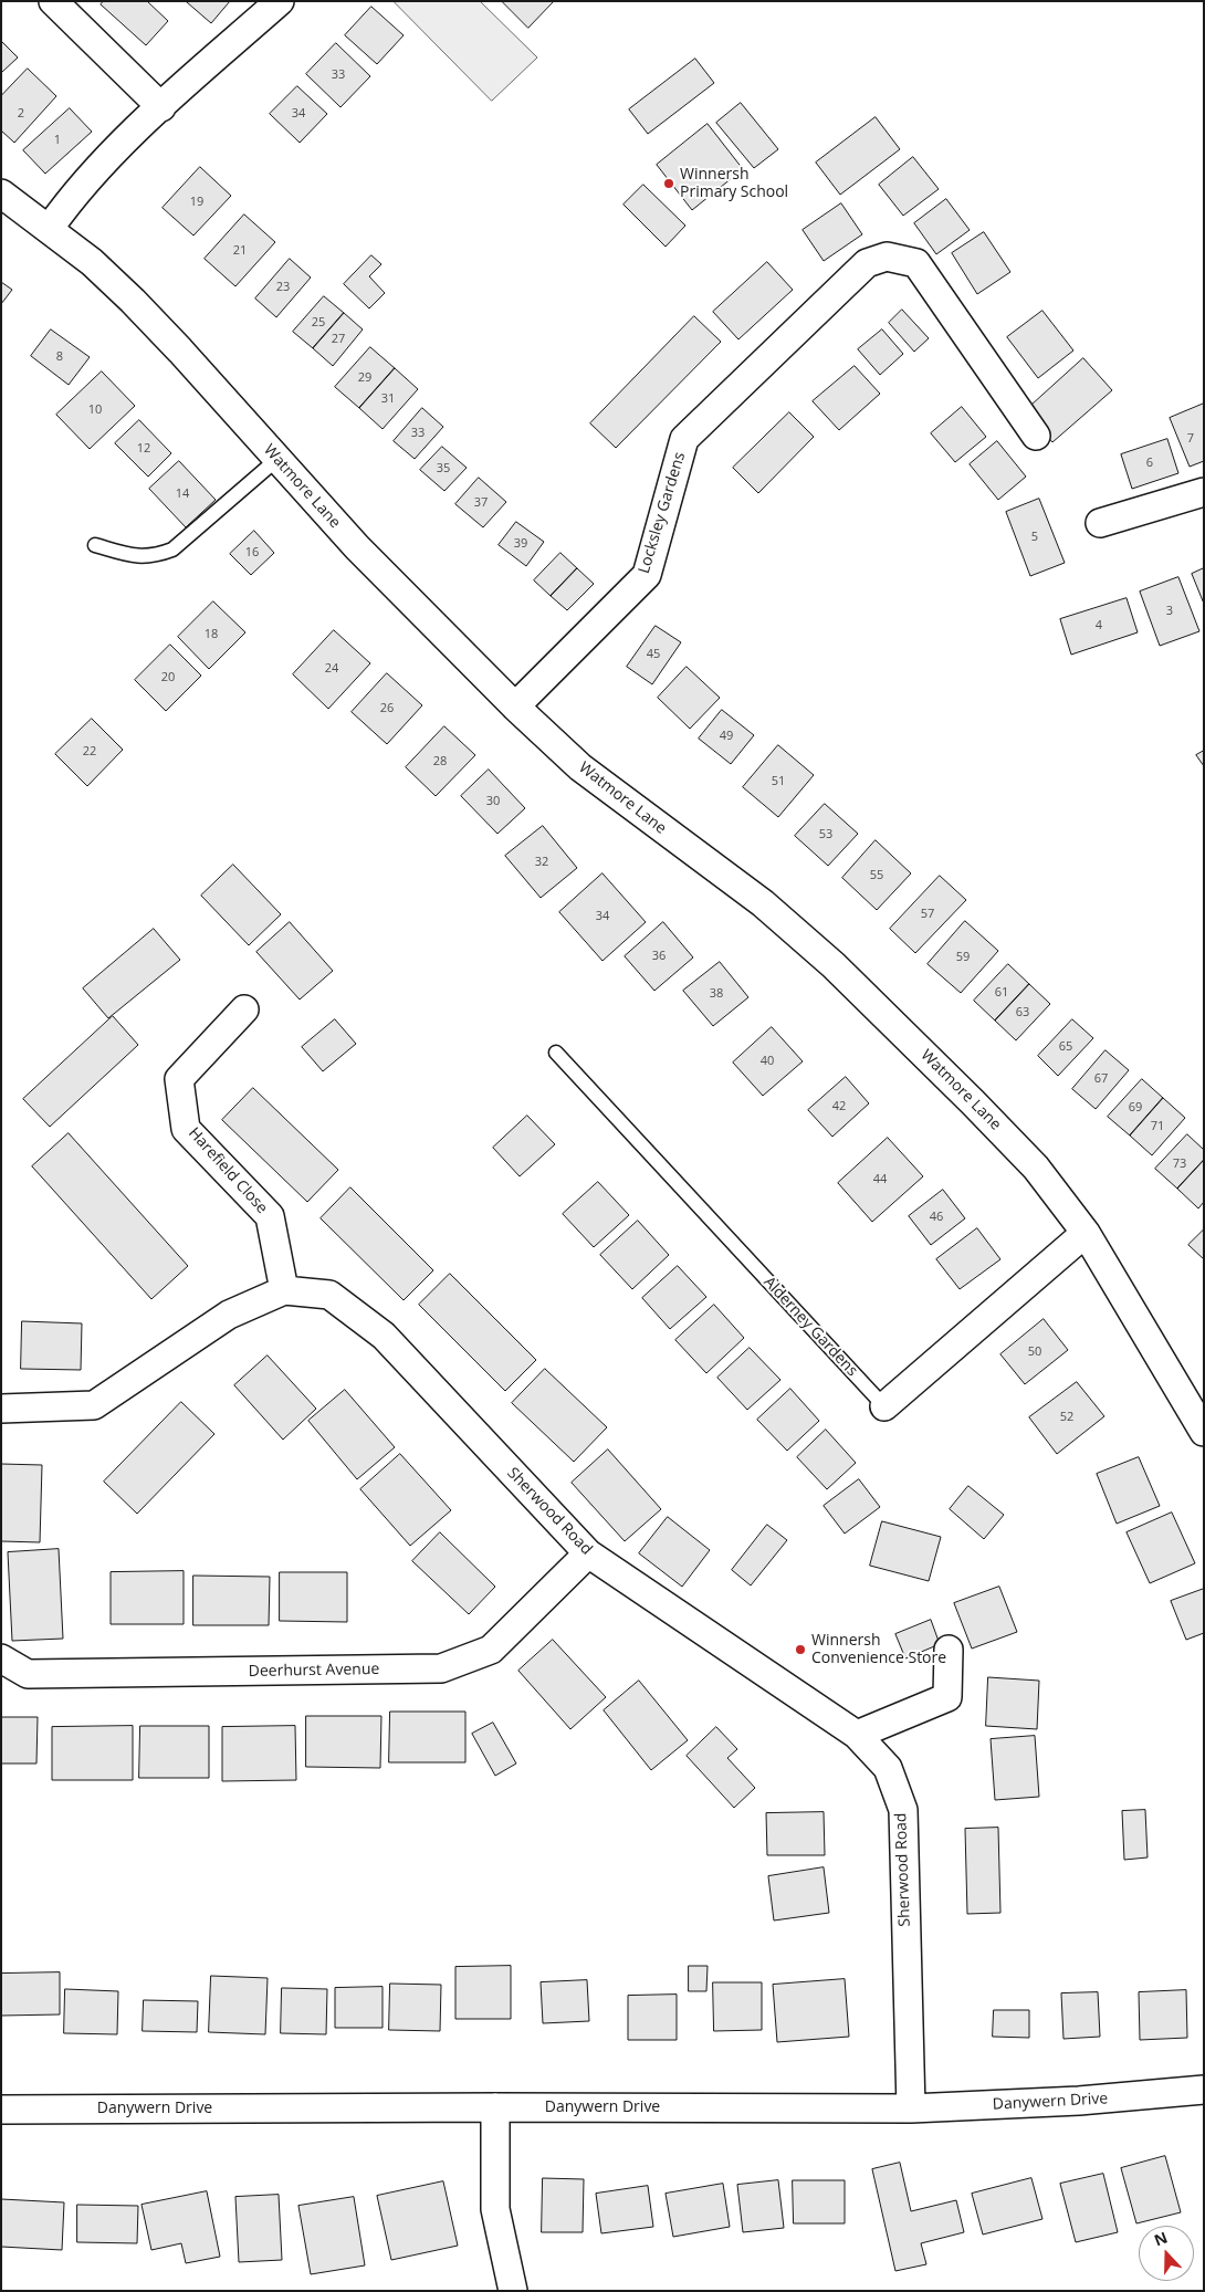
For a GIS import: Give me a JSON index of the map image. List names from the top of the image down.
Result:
{
  "streets": {
    "street": [
      "Watmore Lane",
      "Locksley Gardens",
      "Harefield Close",
      "Alderney Gardens",
      "Sherwood Road",
      "Deerhurst Avenue",
      "Danywern Drive"
    ]
  },
  "crossings": [
    ["Watmore Lane", "Locksley Gardens"],
    ["Watmore Lane", "Alderney Gardens"],
    ["Harefield Close", "Sherwood Road"],
    ["Sherwood Road", "Deerhurst Avenue"],
    ["Sherwood Road", "Danywern Drive"]
  ],
  "places": ["Winnersh Primary School", "Winnersh Convenience Store"],
  "house_numbers": [
    "33",
    "2",
    "34",
    "1",
    "19",
    "21",
    "23",
    "25",
    "27",
    "8",
    "29",
    "31",
    "10",
    "33",
    "7",
    "12",
    "6",
    "35",
    "14",
    "37",
    "5",
    "39",
    "16",
    "3",
    "4",
    "18",
    "45",
    "24",
    "20",
    "26",
    "49",
    "22",
    "28",
    "51",
    "30",
    "53",
    "32",
    "55",
    "57",
    "34",
    "36",
    "59",
    "61",
    "38",
    "63",
    "65",
    "40",
    "67",
    "42",
    "69",
    "71",
    "73",
    "44",
    "46",
    "50",
    "52"
  ],
  "north": "top"
}
